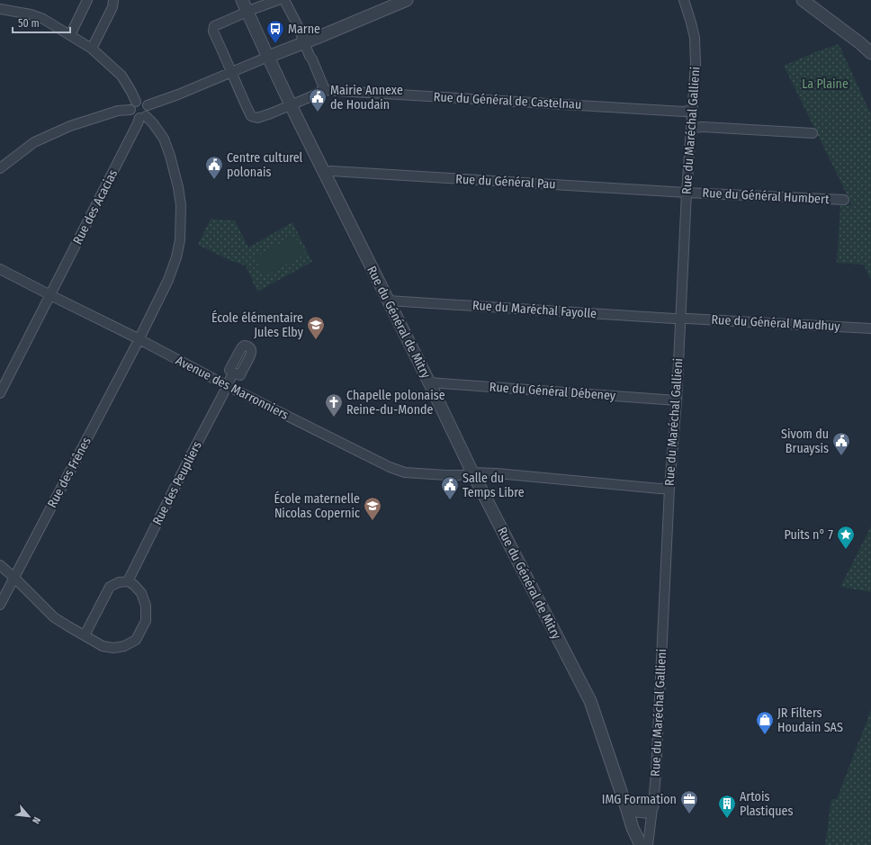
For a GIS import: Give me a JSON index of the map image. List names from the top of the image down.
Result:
{
  "streets": {
    "street": [
      "Rue du Général de Castelnau",
      "Rue du Maréchal Gallieni",
      "Rue du Général Pau",
      "Rue du Général Humbert",
      "Rue des Acacias",
      "Rue du Maréchal Fayolle",
      "Rue du Général de Mitry",
      "Rue du Général Maudhuy",
      "Avenue des Marronniers",
      "Rue du Général Débeney",
      "Rue des Frênes",
      "Rue des Peupliers"
    ]
  },
  "crossings": [
    ["Rue du Général de Castelnau", "Rue du Maréchal Gallieni"],
    ["Rue du Maréchal Gallieni", "Rue du Général Pau"],
    ["Rue du Maréchal Gallieni", "Rue du Général Humbert"],
    ["Rue du Maréchal Gallieni", "Rue du Maréchal Fayolle"],
    ["Rue du Maréchal Gallieni", "Rue du Général Maudhuy"],
    ["Rue du Maréchal Gallieni", "Avenue des Marronniers"],
    ["Rue du Maréchal Gallieni", "Rue du Général Débeney"],
    ["Rue du Général Pau", "Rue du Général Humbert"],
    ["Rue du Général Pau", "Rue du Général de Mitry"],
    ["Rue des Acacias", "Avenue des Marronniers"],
    ["Rue des Acacias", "Rue des Frênes"],
    ["Rue du Maréchal Fayolle", "Rue du Général de Mitry"],
    ["Rue du Maréchal Fayolle", "Rue du Général Maudhuy"],
    ["Rue du Général de Mitry", "Avenue des Marronniers"],
    ["Rue du Général de Mitry", "Rue du Général Débeney"],
    ["Avenue des Marronniers", "Rue des Frênes"],
    ["Avenue des Marronniers", "Rue des Peupliers"]
  ],
  "parks": ["La Plaine"],
  "places": {
    "bus stop": ["Marne"],
    "public building": [
      "Mairie Annexe de Houdain",
      "Centre culturel polonais",
      "Sivom du Bruaysis",
      "Salle du Temps Libre"
    ],
    "school or university": ["École élémentaire Jules Elby", "École maternelle Nicolas Copernic"],
    "church": ["Chapelle polonaise Reine-du-Monde"],
    "place": ["Puits n° 7"],
    "shop": ["JR Filters Houdain SAS"],
    "office": ["IMG Formation"],
    "building": ["Artois Plastiques"]
  },
  "scale_bar": "50 m",
  "north": "bottom right"
}
